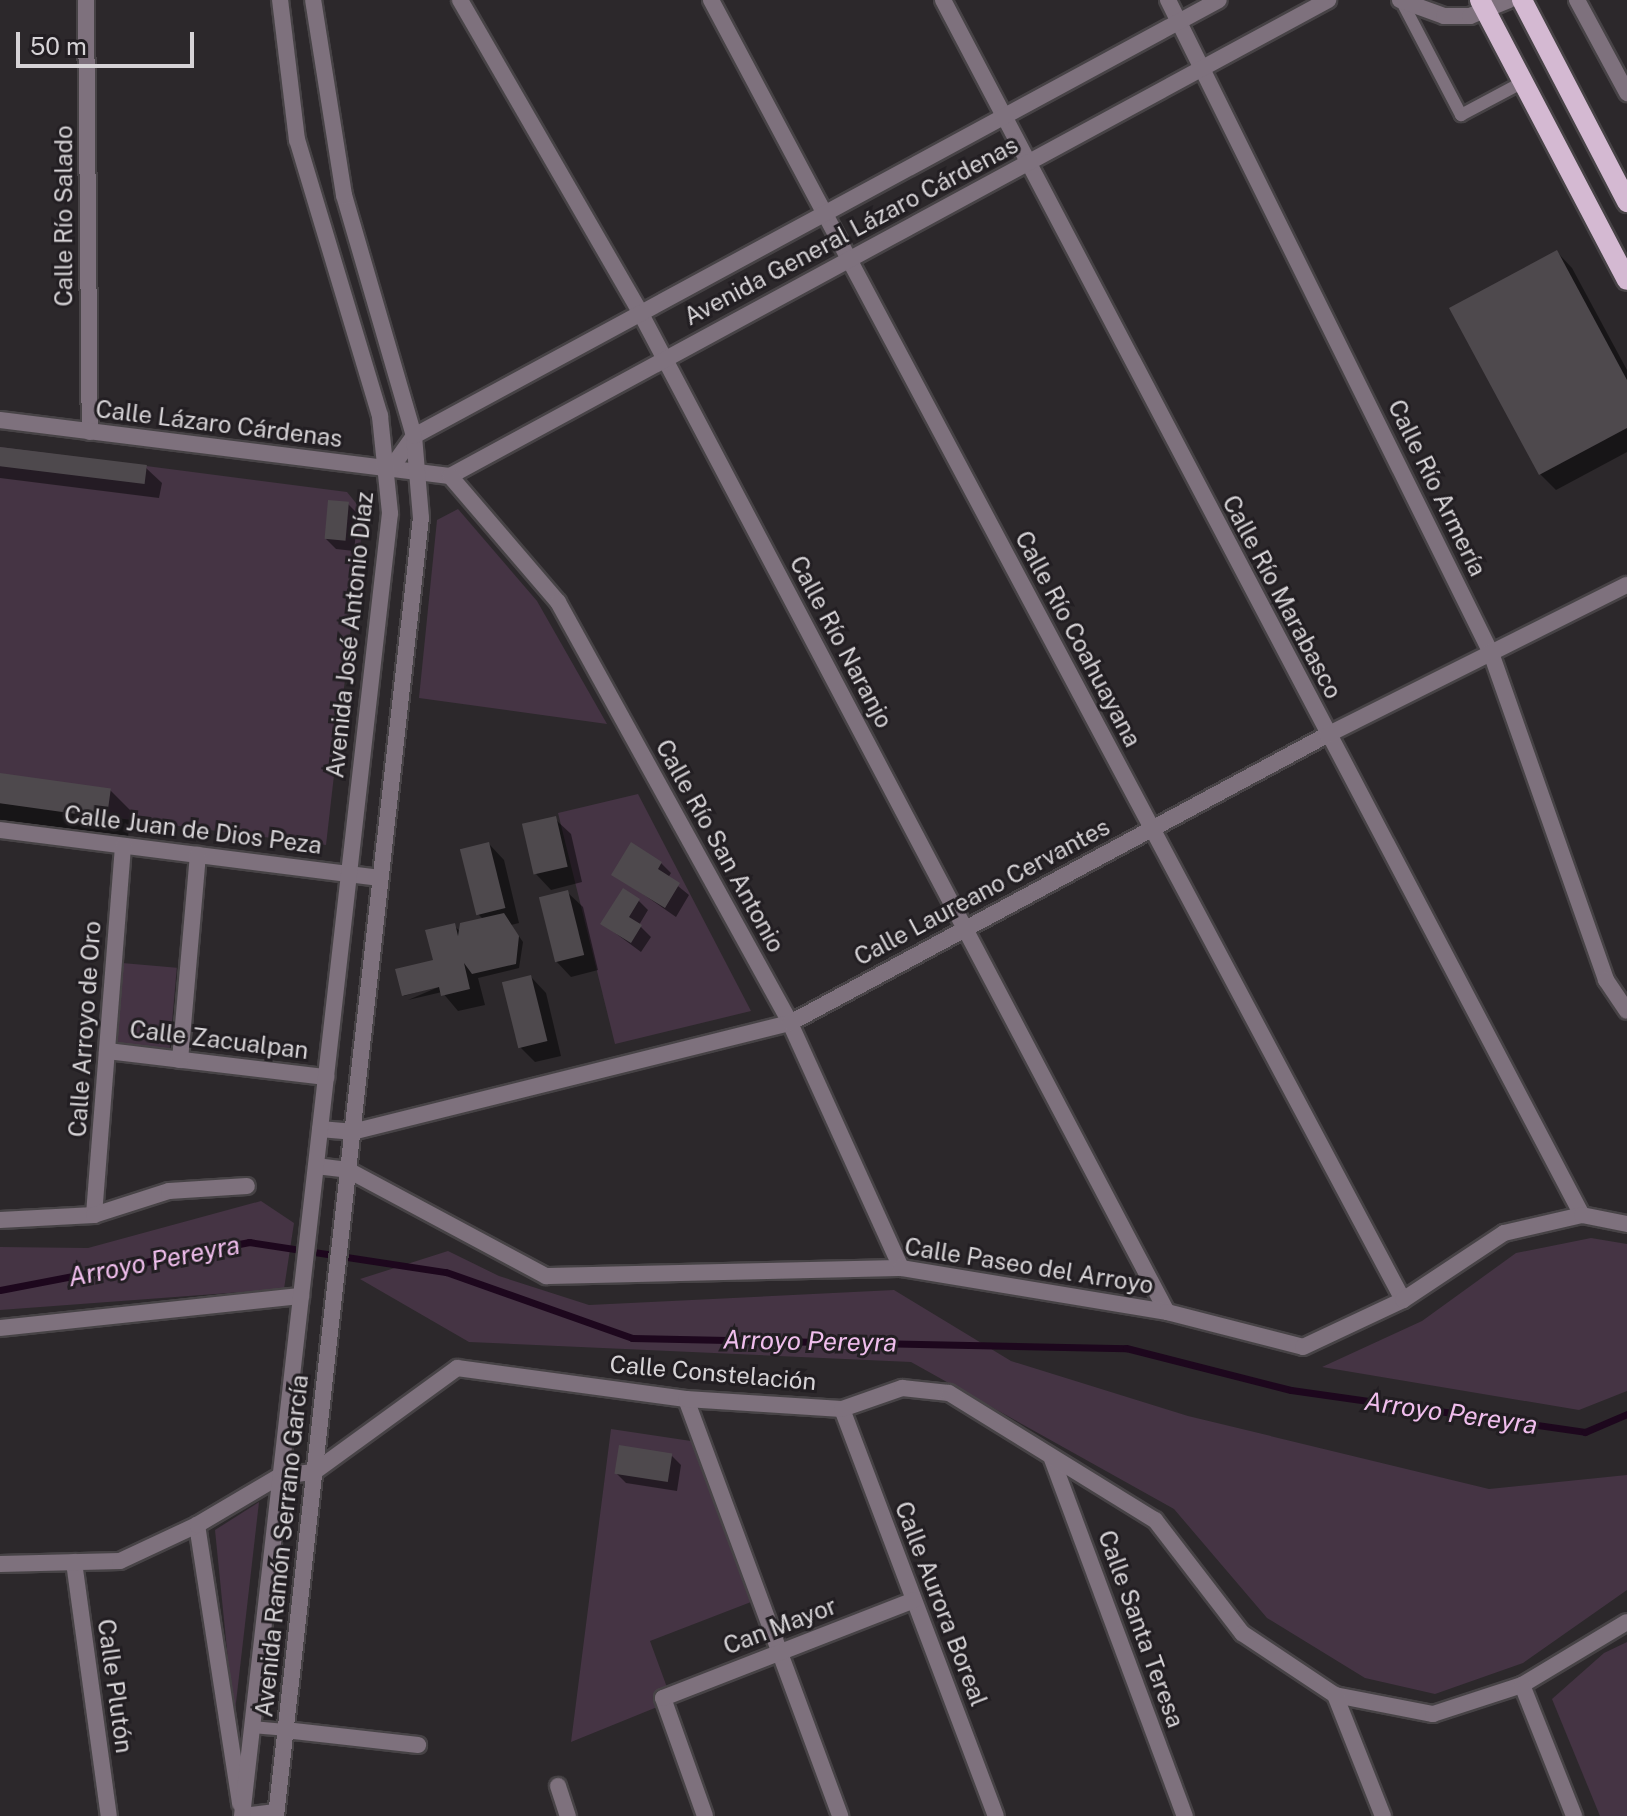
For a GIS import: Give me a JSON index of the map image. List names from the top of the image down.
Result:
{
  "streets": {
    "street": [
      "Calle Río Salado",
      "Avenida General Lázaro Cárdenas",
      "Calle Lázaro Cárdenas",
      "Calle Río Armería",
      "Calle Río Marabasco",
      "Avenida José Antonio Díaz",
      "Calle Río Coahuayana",
      "Calle Río Naranjo",
      "Calle Juan de Dios Peza",
      "Calle Río San Antonio",
      "Calle Laureano Cervantes",
      "Calle Arroyo de Oro",
      "Calle Zacualpan",
      "Calle Paseo del Arroyo",
      "Calle Constelación",
      "Avenida Ramón Serrano García",
      "Calle Aurora Boreal",
      "Can Mayor",
      "Calle Santa Teresa",
      "Calle Plutón"
    ]
  },
  "crossings": [
    ["Calle Río Salado", "Calle Lázaro Cárdenas"],
    ["Avenida General Lázaro Cárdenas", "Calle Río Armería"],
    ["Avenida General Lázaro Cárdenas", "Calle Río Marabasco"],
    ["Avenida General Lázaro Cárdenas", "Calle Río Coahuayana"],
    ["Avenida General Lázaro Cárdenas", "Calle Río Naranjo"],
    ["Avenida General Lázaro Cárdenas", "Calle Río San Antonio"],
    ["Calle Lázaro Cárdenas", "Avenida José Antonio Díaz"],
    ["Calle Río Armería", "Calle Laureano Cervantes"],
    ["Calle Río Marabasco", "Calle Laureano Cervantes"],
    ["Calle Río Marabasco", "Calle Paseo del Arroyo"],
    ["Avenida José Antonio Díaz", "Calle Juan de Dios Peza"],
    ["Avenida José Antonio Díaz", "Calle Laureano Cervantes"],
    ["Avenida José Antonio Díaz", "Calle Zacualpan"],
    ["Avenida José Antonio Díaz", "Calle Paseo del Arroyo"],
    ["Avenida José Antonio Díaz", "Avenida Ramón Serrano García"],
    ["Calle Río Coahuayana", "Calle Laureano Cervantes"],
    ["Calle Río Coahuayana", "Calle Paseo del Arroyo"],
    ["Calle Río Naranjo", "Calle Laureano Cervantes"],
    ["Calle Río Naranjo", "Calle Paseo del Arroyo"],
    ["Calle Juan de Dios Peza", "Calle Arroyo de Oro"],
    ["Calle Río San Antonio", "Calle Laureano Cervantes"],
    ["Calle Río San Antonio", "Calle Paseo del Arroyo"],
    ["Calle Arroyo de Oro", "Calle Zacualpan"],
    ["Calle Paseo del Arroyo", "Avenida Ramón Serrano García"],
    ["Calle Constelación", "Avenida Ramón Serrano García"],
    ["Calle Constelación", "Calle Aurora Boreal"],
    ["Calle Constelación", "Calle Santa Teresa"],
    ["Calle Constelación", "Calle Plutón"],
    ["Calle Aurora Boreal", "Can Mayor"]
  ],
  "water": ["Arroyo Pereyra"],
  "scale_bar": "50 m"
}
